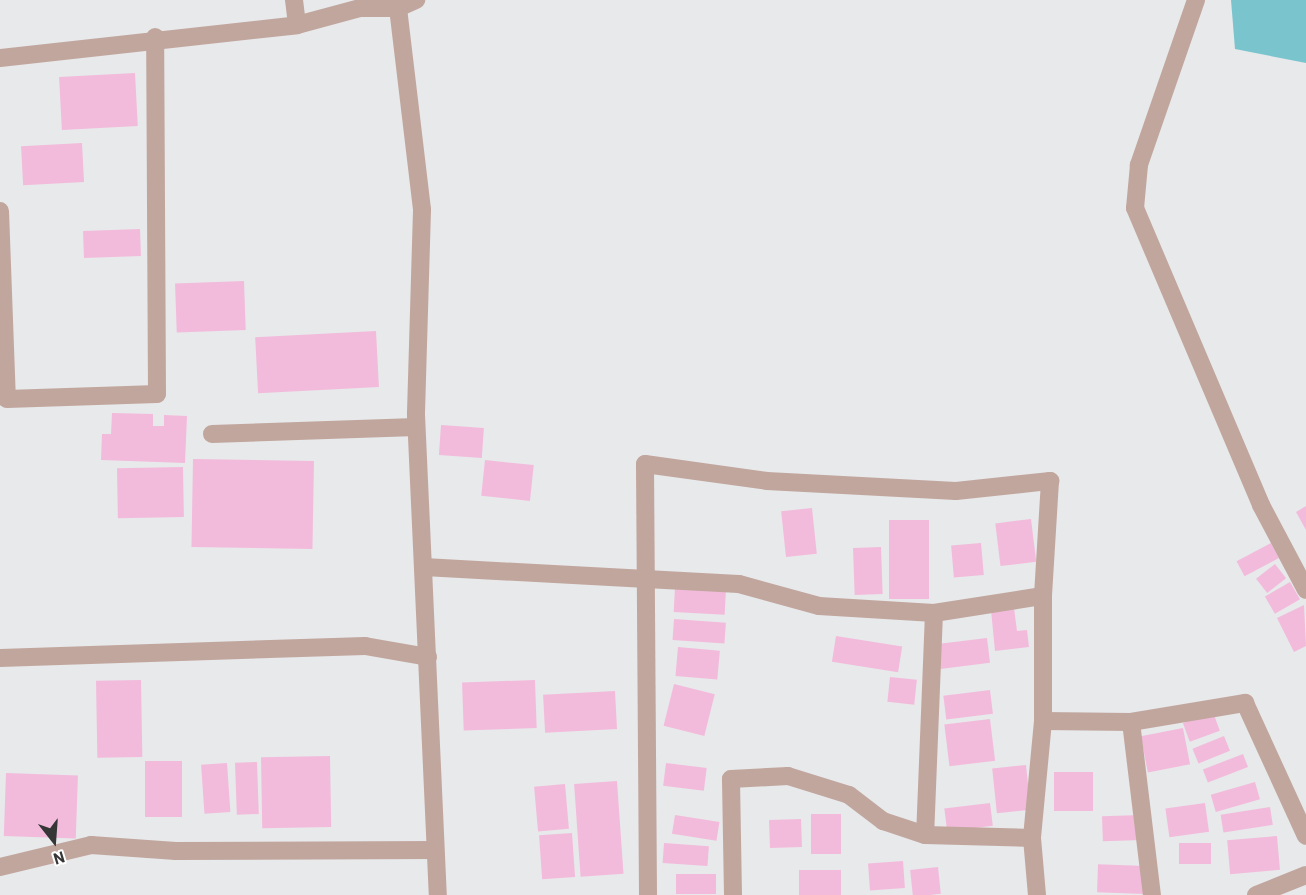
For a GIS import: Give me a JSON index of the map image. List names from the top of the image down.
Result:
{
  "north": "bottom"
}
